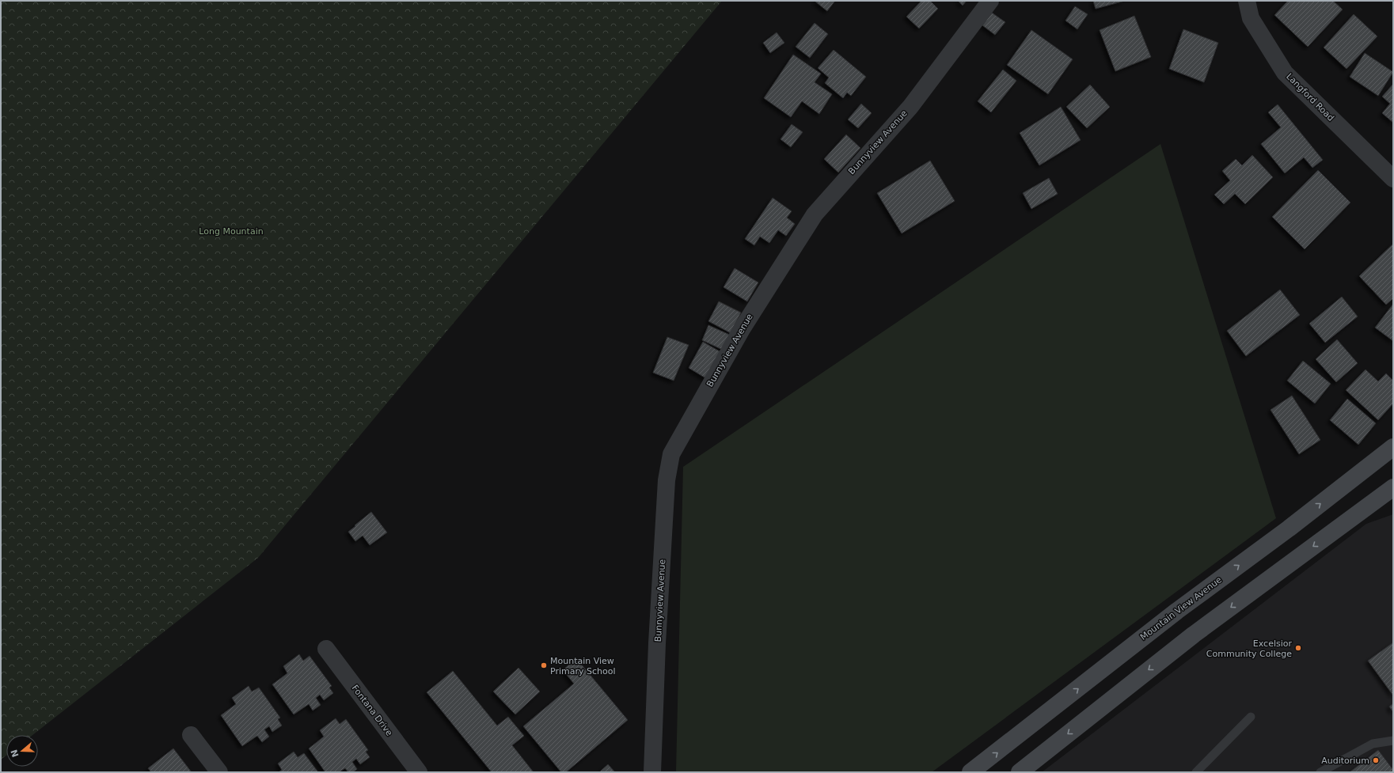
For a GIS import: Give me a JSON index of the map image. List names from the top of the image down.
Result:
{
  "streets": {
    "main road": ["Mountain View Avenue"],
    "street": ["Langford Road", "Bunnyview Avenue", "Fontana Drive"]
  },
  "parks": ["Long Mountain"],
  "places": ["Excelsior Community College", "Mountain View Primary School", "Auditorium"],
  "north": "left"
}
